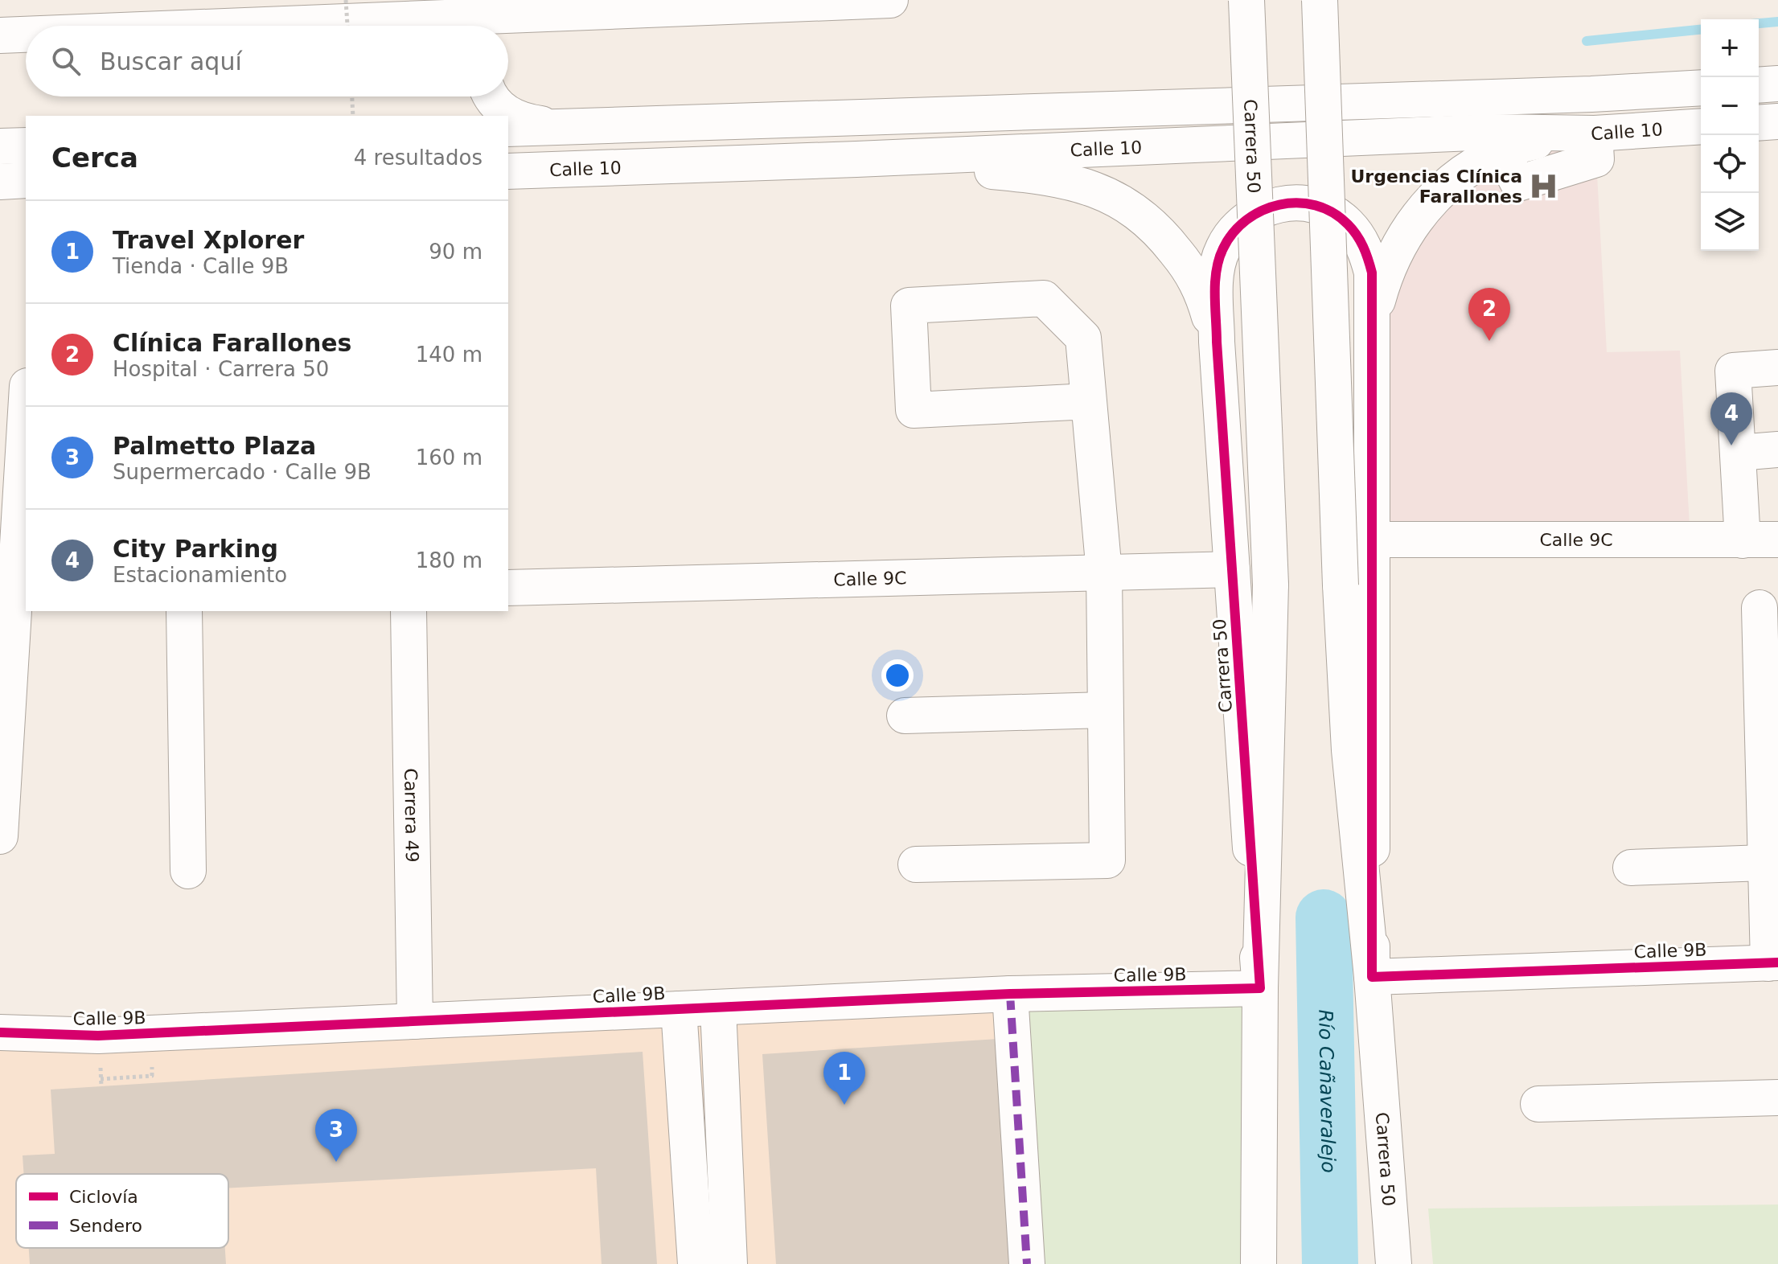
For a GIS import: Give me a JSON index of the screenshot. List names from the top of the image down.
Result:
{
  "streets": {
    "street": [
      "Calle 10",
      "Carrera 50",
      "Calle 9C",
      "Carrera 49",
      "Calle 9B"
    ]
  },
  "crossings": [
    ["Carrera 50", "Calle 9C"],
    ["Carrera 50", "Calle 9B"],
    ["Carrera 49", "Calle 9B"]
  ],
  "water": ["Río Cañaveralejo"],
  "places": {
    "hospital": ["Urgencias Clínica Farallones"]
  },
  "legend": ["Ciclovía", "Sendero"],
  "page": {
    "map_buttons": ["+", "−"],
    "search": "Buscar aquí",
    "heading": ["Cerca", "4 resultados"],
    "list": [
      {
        "mark": "1",
        "name": "Travel Xplorer",
        "note": "Tienda · Calle 9B",
        "value": "90 m"
      },
      {
        "mark": "2",
        "name": "Clínica Farallones",
        "note": "Hospital · Carrera 50",
        "value": "140 m"
      },
      {
        "mark": "3",
        "name": "Palmetto Plaza",
        "note": "Supermercado · Calle 9B",
        "value": "160 m"
      },
      {
        "mark": "4",
        "name": "City Parking",
        "note": "Estacionamiento",
        "value": "180 m"
      }
    ],
    "pins": [
      "2",
      "4",
      "1",
      "3"
    ]
  }
}
